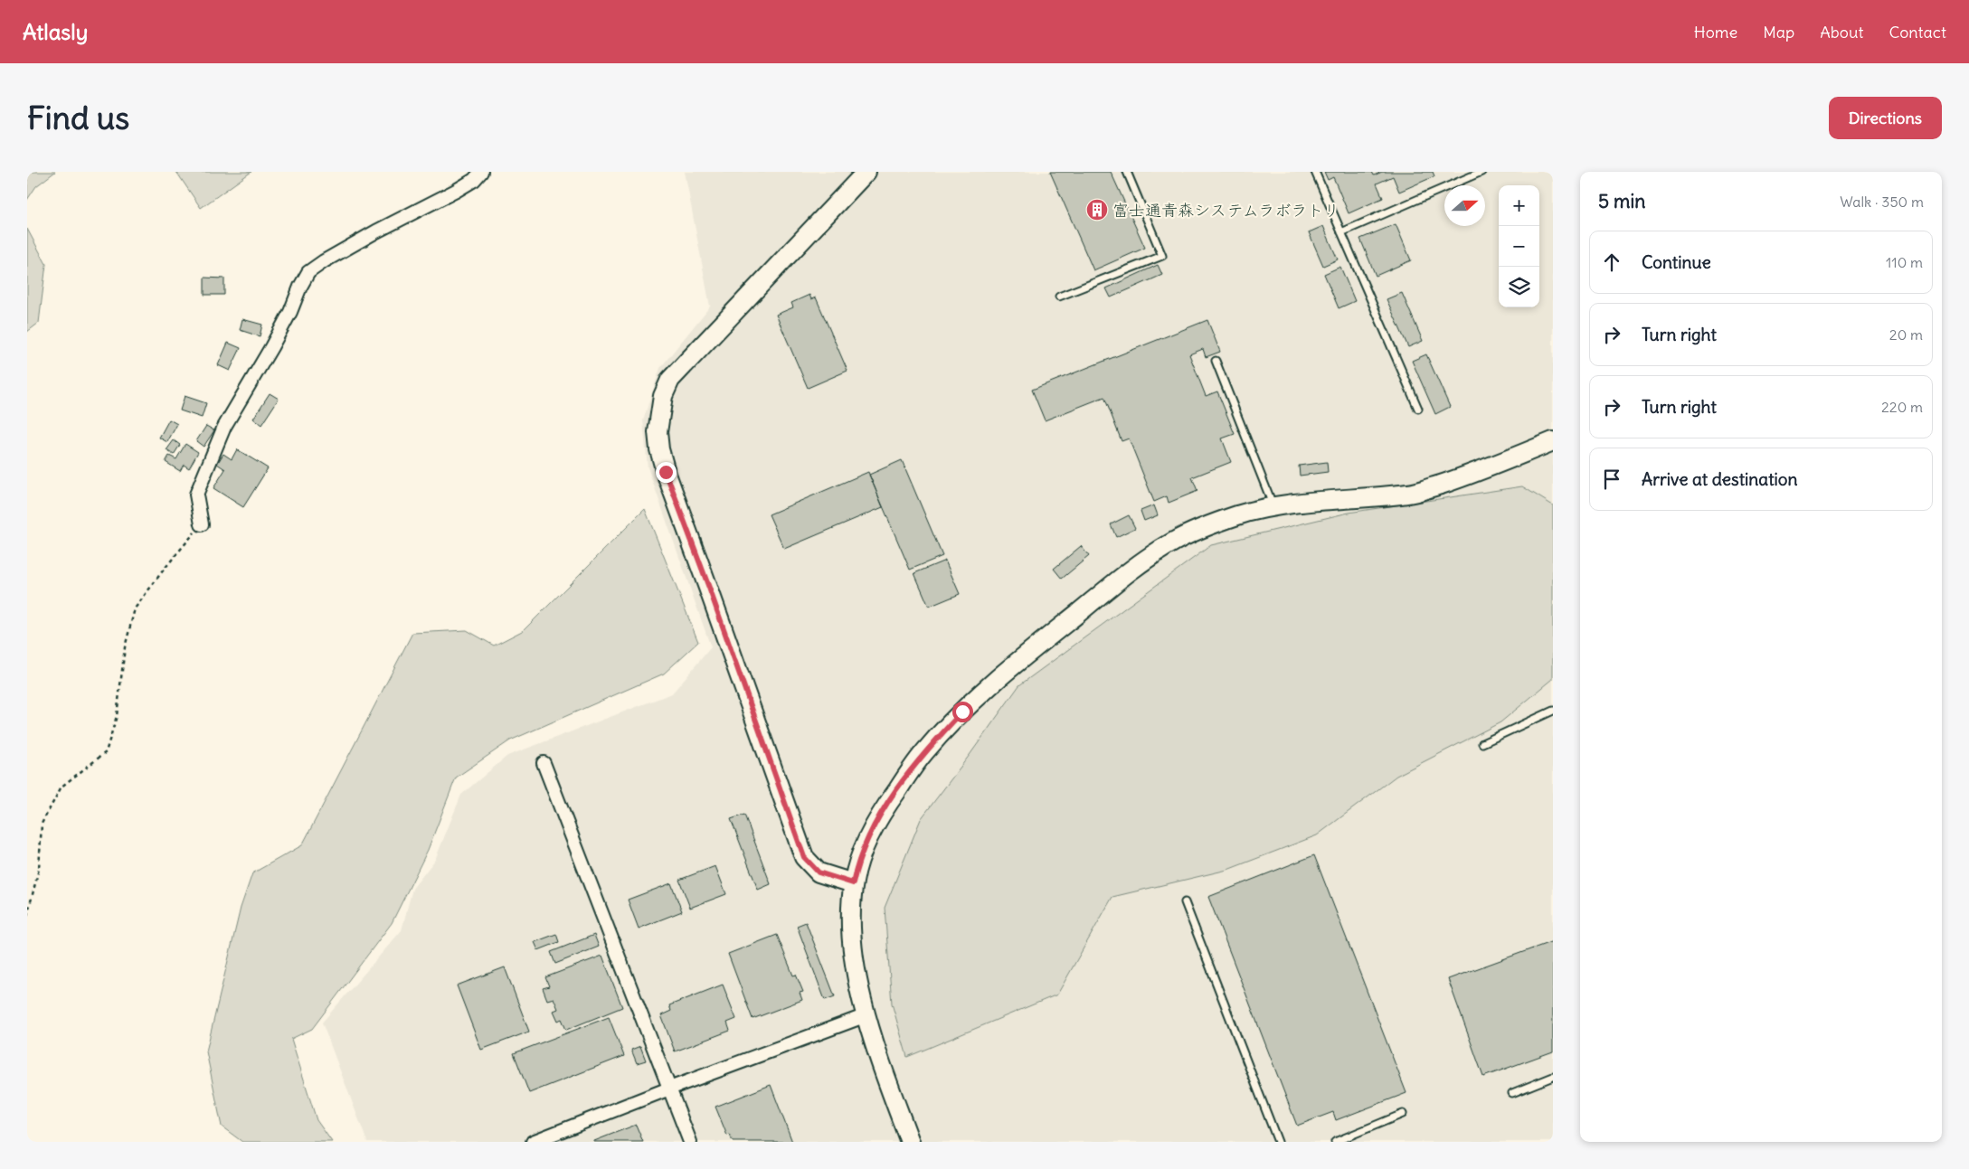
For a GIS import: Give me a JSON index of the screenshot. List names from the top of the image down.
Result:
{
  "places": {
    "building": ["富士通青森システムラボラトリ"]
  },
  "north": "right",
  "page": {
    "header": "Atlasly",
    "nav": [
      "Home",
      "Map",
      "About",
      "Contact"
    ],
    "buttons": "Directions",
    "title": "Find us",
    "heading": ["5 min", "Walk · 350 m"],
    "map_buttons": ["+", "−"],
    "list": [
      ["Continue", "110 m"],
      ["Turn right", "20 m"],
      ["Turn right", "220 m"],
      "Arrive at destination"
    ]
  }
}
